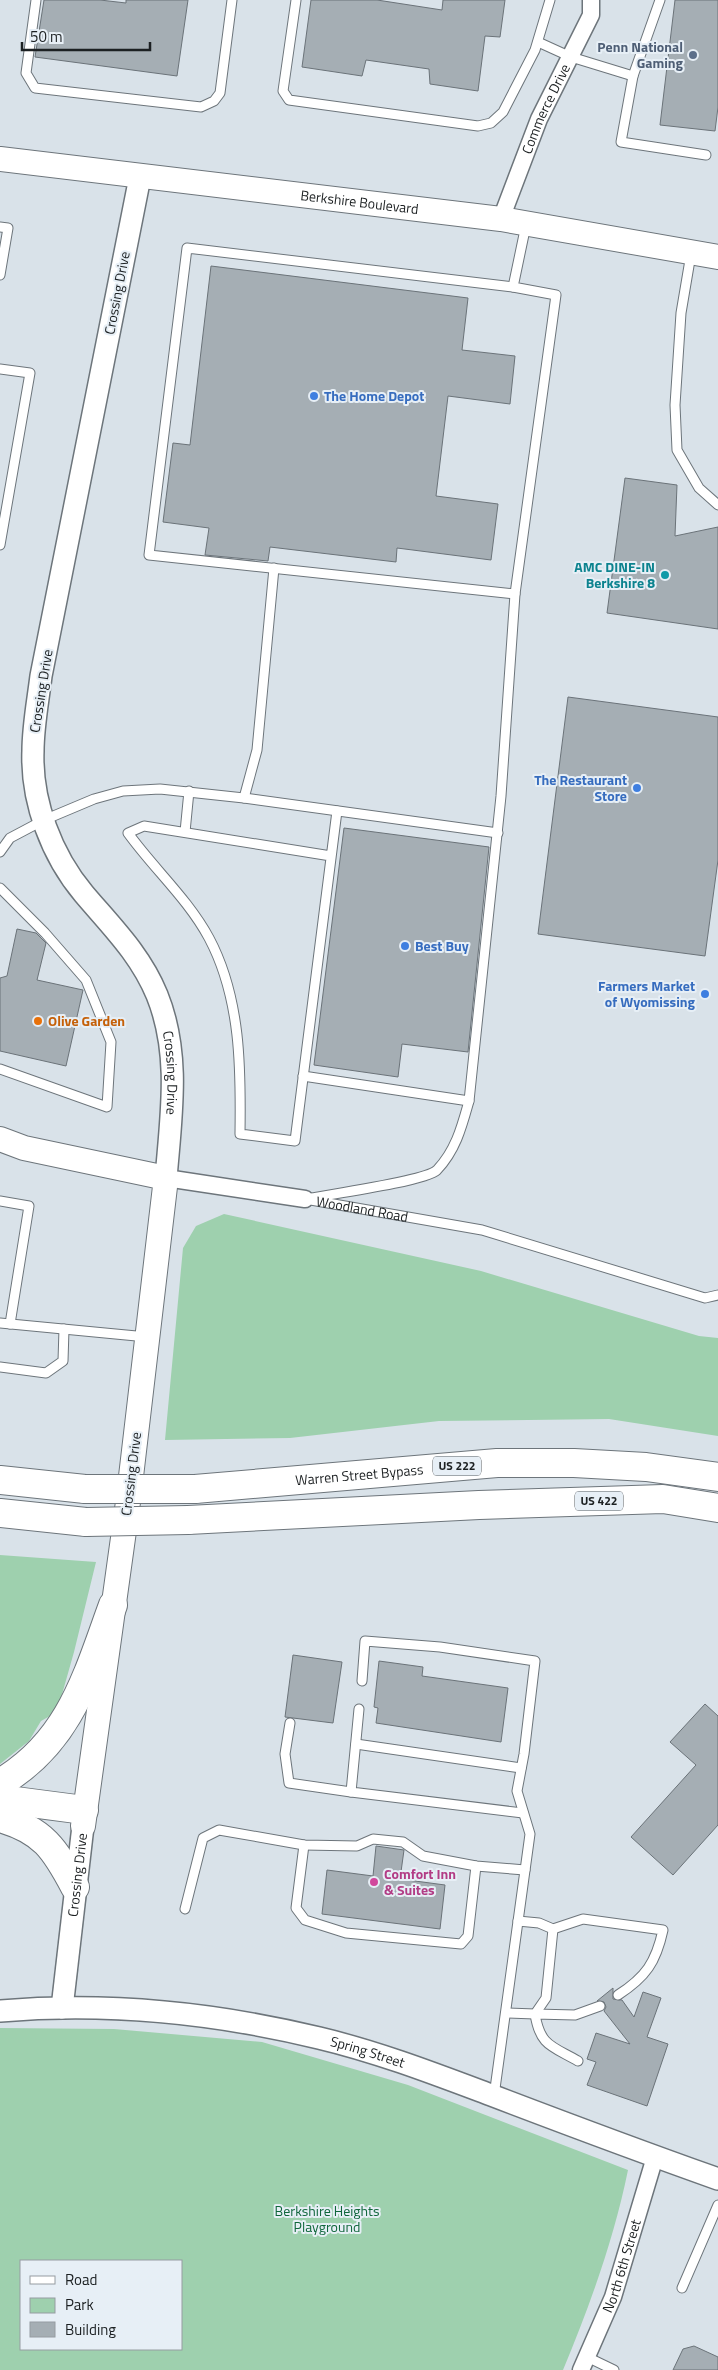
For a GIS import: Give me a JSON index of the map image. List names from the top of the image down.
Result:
{
  "streets": {
    "highway": ["US 222", "Warren Street Bypass", "US 422"],
    "main road": ["Berkshire Boulevard", "Crossing Drive", "Woodland Road"],
    "street": ["Commerce Drive", "Spring Street", "North 6th Street"]
  },
  "crossings": [
    ["Commerce Drive", "Berkshire Boulevard"],
    ["Berkshire Boulevard", "Crossing Drive"],
    ["Crossing Drive", "Woodland Road"],
    ["Crossing Drive", "Spring Street"],
    ["Spring Street", "North 6th Street"]
  ],
  "parks": ["Berkshire Heights Playground"],
  "places": [
    "Penn National Gaming",
    "The Home Depot",
    "AMC DINE-IN Berkshire 8",
    "The Restaurant Store",
    "Best Buy",
    "Farmers Market of Wyomissing",
    "Olive Garden",
    "Comfort Inn & Suites"
  ],
  "legend": ["Road", "Park", "Building"],
  "scale_bar": "50 m"
}
